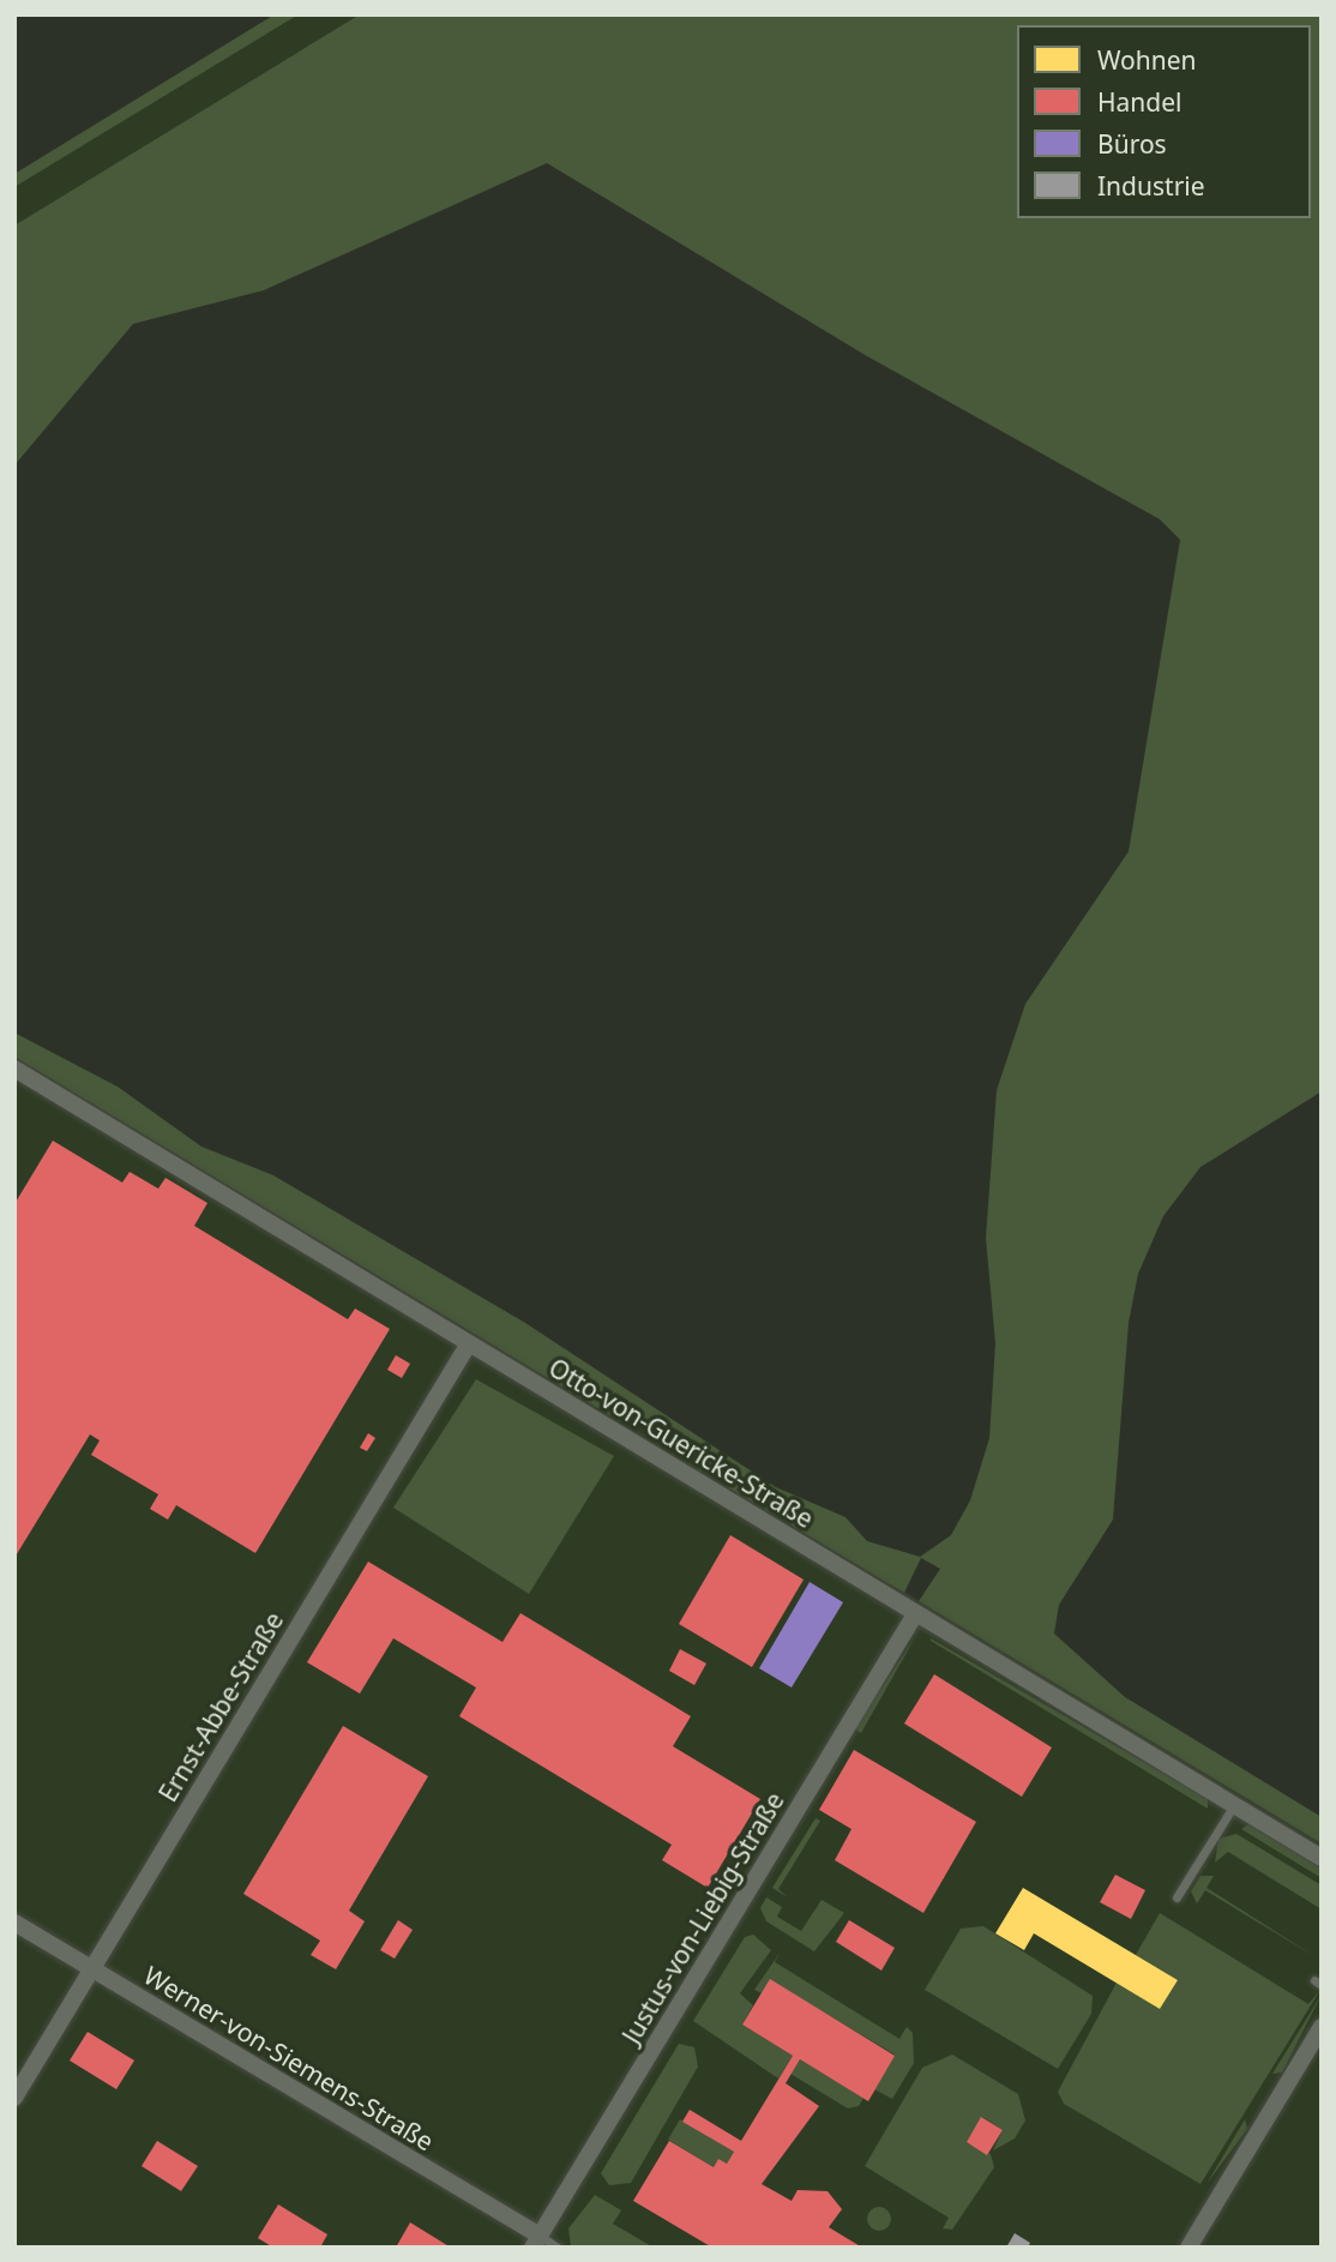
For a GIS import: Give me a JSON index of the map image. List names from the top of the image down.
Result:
{
  "streets": {
    "street": [
      "Otto-von-Guericke-Straße",
      "Ernst-Abbe-Straße",
      "Justus-von-Liebig-Straße",
      "Werner-von-Siemens-Straße"
    ]
  },
  "crossings": [
    ["Otto-von-Guericke-Straße", "Ernst-Abbe-Straße"],
    ["Otto-von-Guericke-Straße", "Justus-von-Liebig-Straße"],
    ["Ernst-Abbe-Straße", "Werner-von-Siemens-Straße"],
    ["Justus-von-Liebig-Straße", "Werner-von-Siemens-Straße"]
  ],
  "legend": [
    "Wohnen",
    "Handel",
    "Büros",
    "Industrie"
  ]
}
